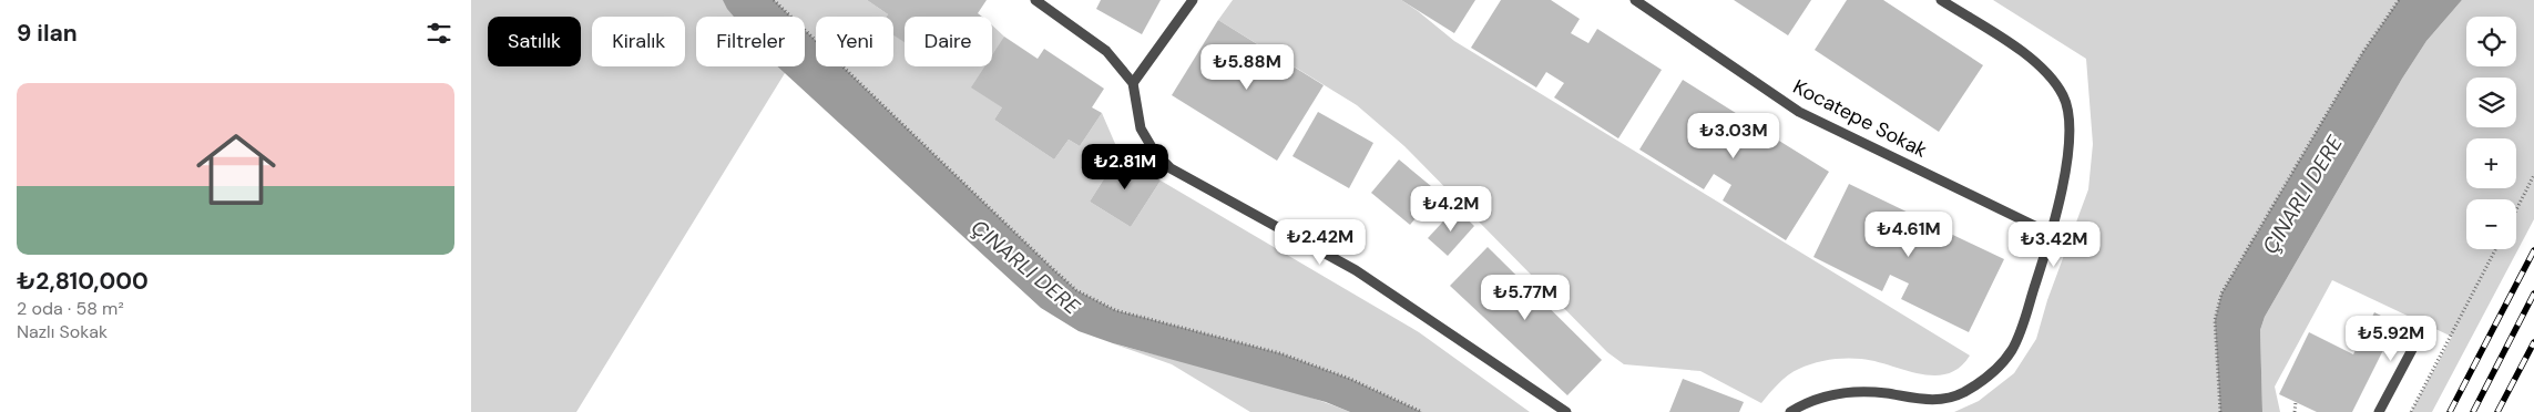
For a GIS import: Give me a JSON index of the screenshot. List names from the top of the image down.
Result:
{
  "streets": {
    "street": ["Kocatepe Sokak"]
  },
  "water": ["ÇINARLI DERE"],
  "page": {
    "heading": "9 ilan",
    "map_buttons": ["+", "−"],
    "chip": [
      "Satılık",
      "Kiralık",
      "Filtreler",
      "Yeni",
      "Daire"
    ],
    "price": [
      "₺5.88M",
      "₺3.03M",
      "₺2.81M",
      "₺4.2M",
      "₺4.61M",
      "₺2.42M",
      "₺3.42M",
      "₺5.77M",
      "₺5.92M"
    ],
    "list": [
      {
        "name": "₺2,810,000",
        "note": "2 oda · 58 m² · Nazlı Sokak"
      }
    ]
  }
}
